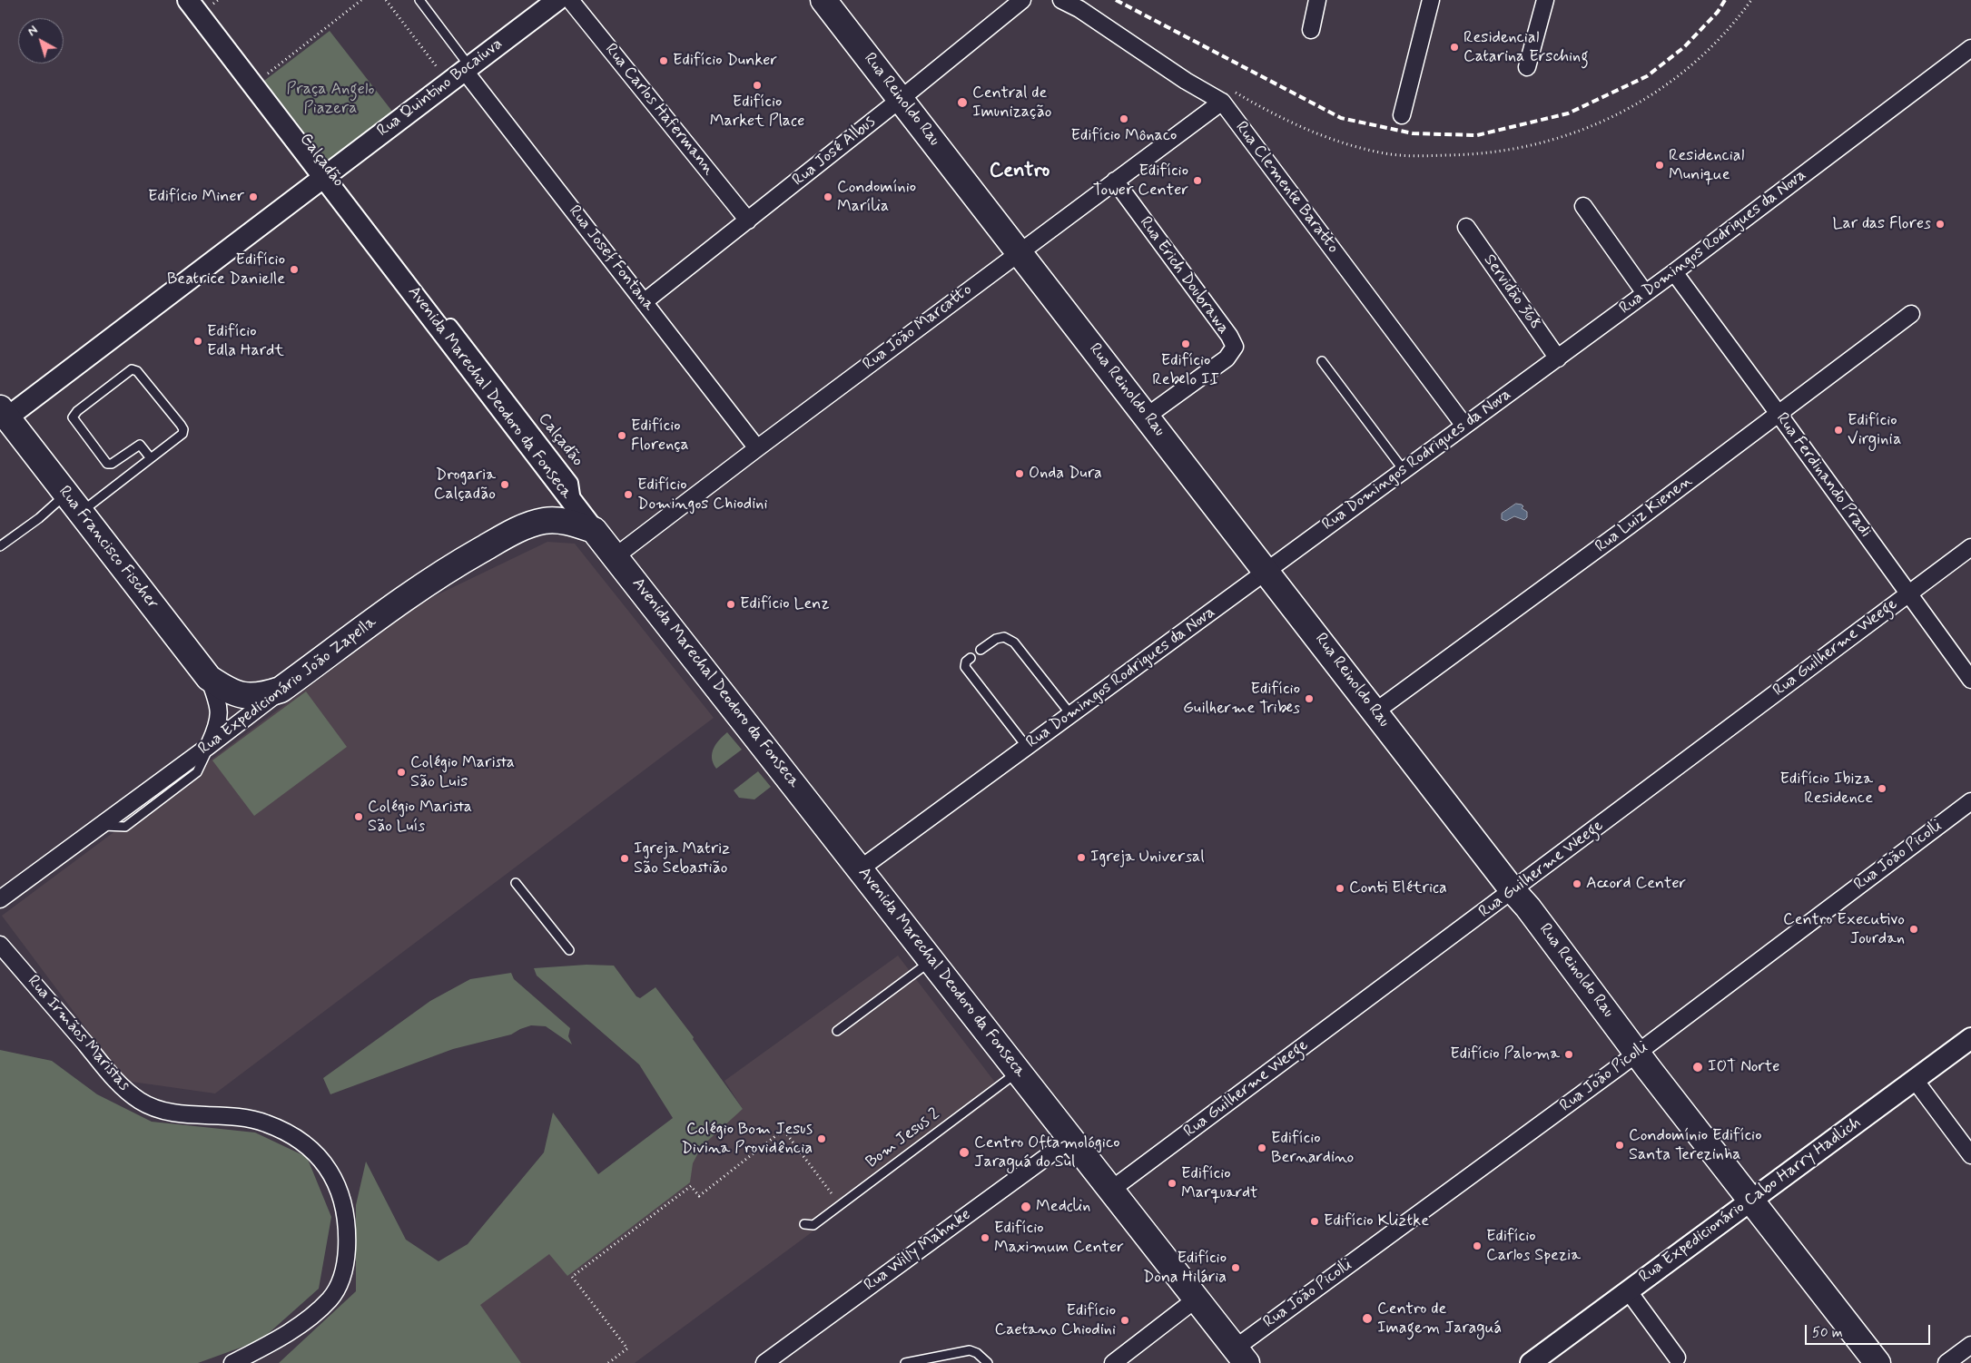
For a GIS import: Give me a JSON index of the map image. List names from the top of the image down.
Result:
{
  "streets": {
    "main road": [
      "Rua Reinoldo Rau",
      "Avenida Marechal Deodoro da Fonseca",
      "Rua Francisco Fischer",
      "Rua Expedicionário João Zapella"
    ],
    "street": [
      "Rua Quintino Bocaiuva",
      "Rua Carlos Hafermann",
      "Rua José Albus",
      "Calçadão",
      "Rua Clemente Baratto",
      "Rua Domingos Rodrigues da Nova",
      "Rua Josef Fontana",
      "Rua Erich Doubrawa",
      "Servidão 368",
      "Rua João Marcatto",
      "Rua Ferdinando Pradi",
      "Rua Luiz Kienen",
      "Rua Guilherme Weege",
      "Rua João Picolli",
      "Rua Irmãos Maristas",
      "Rua Expedicionário Cabo Harry Hadlich",
      "Rua Willy Mahnke"
    ],
    "lane": ["Bom Jesus 2"]
  },
  "crossings": [
    ["Rua Quintino Bocaiuva", "Calçadão"],
    ["Rua Quintino Bocaiuva", "Rua Josef Fontana"],
    ["Rua Quintino Bocaiuva", "Avenida Marechal Deodoro da Fonseca"],
    ["Rua Quintino Bocaiuva", "Rua Francisco Fischer"],
    ["Rua Reinoldo Rau", "Rua José Albus"],
    ["Rua Reinoldo Rau", "Rua Domingos Rodrigues da Nova"],
    ["Rua Reinoldo Rau", "Rua Erich Doubrawa"],
    ["Rua Reinoldo Rau", "Rua João Marcatto"],
    ["Rua Reinoldo Rau", "Rua Luiz Kienen"],
    ["Rua Reinoldo Rau", "Rua Guilherme Weege"],
    ["Rua Reinoldo Rau", "Rua João Picolli"],
    ["Rua Reinoldo Rau", "Rua Expedicionário Cabo Harry Hadlich"],
    ["Rua Carlos Hafermann", "Rua José Albus"],
    ["Rua José Albus", "Rua Josef Fontana"],
    ["Calçadão", "Avenida Marechal Deodoro da Fonseca"],
    ["Rua Clemente Baratto", "Rua Domingos Rodrigues da Nova"],
    ["Rua Clemente Baratto", "Rua João Marcatto"],
    ["Rua Domingos Rodrigues da Nova", "Servidão 368"],
    ["Rua Domingos Rodrigues da Nova", "Avenida Marechal Deodoro da Fonseca"],
    ["Rua Domingos Rodrigues da Nova", "Rua Ferdinando Pradi"],
    ["Rua Josef Fontana", "Rua João Marcatto"],
    ["Rua Erich Doubrawa", "Rua João Marcatto"],
    ["Rua João Marcatto", "Avenida Marechal Deodoro da Fonseca"],
    ["Avenida Marechal Deodoro da Fonseca", "Rua Guilherme Weege"],
    ["Avenida Marechal Deodoro da Fonseca", "Rua Expedicionário João Zapella"],
    ["Avenida Marechal Deodoro da Fonseca", "Rua João Picolli"],
    ["Avenida Marechal Deodoro da Fonseca", "Bom Jesus 2"],
    ["Avenida Marechal Deodoro da Fonseca", "Rua Willy Mahnke"],
    ["Rua Ferdinando Pradi", "Rua Luiz Kienen"],
    ["Rua Ferdinando Pradi", "Rua Guilherme Weege"],
    ["Rua Francisco Fischer", "Rua Expedicionário João Zapella"]
  ],
  "districts": ["Centro"],
  "parks": ["Praça Angelo Piazera"],
  "places": [
    "Residencial Catarina Ersching",
    "Edifício Dunker",
    "Edifício Market Place",
    "Central de Imunização",
    "Edifício Mônaco",
    "Residencial Munique",
    "Edifício Tower Center",
    "Edifício Miner",
    "Condomínio Marília",
    "Lar das Flores",
    "Edifício Beatrice Danielle",
    "Edifício Edla Hardt",
    "Edifício Rebelo II",
    "Edifício Virginia",
    "Edifício Florença",
    "Onda Dura",
    "Drogaria Calçadão",
    "Edifício Domingos Chiodini",
    "Edifício Lenz",
    "Edifício Guilherme Tribes",
    "Colégio Marista São Luis",
    "Edifício Ibiza Residence",
    "Colégio Marista São Luís",
    "Igreja Universal",
    "Igreja Matriz São Sebastião",
    "Accord Center",
    "Conti Elétrica",
    "Centro Executivo Jourdan",
    "Edifício Paloma",
    "IOT Norte",
    "Colégio Bom Jesus Divina Providência",
    "Condomínio Edifício Santa Terezinha",
    "Edifício Bernardino",
    "Centro Oftamológico Jaraguá do Sul",
    "Edifício Marquardt",
    "Medclin",
    "Edifício Kliztke",
    "Edifício Maximum Center",
    "Edifício Carlos Spezia",
    "Edifício Dona Hilária",
    "Centro de Imagem Jaraguá",
    "Edifício Caetano Chiodini"
  ],
  "scale_bar": "50 m",
  "north": "top left"
}
